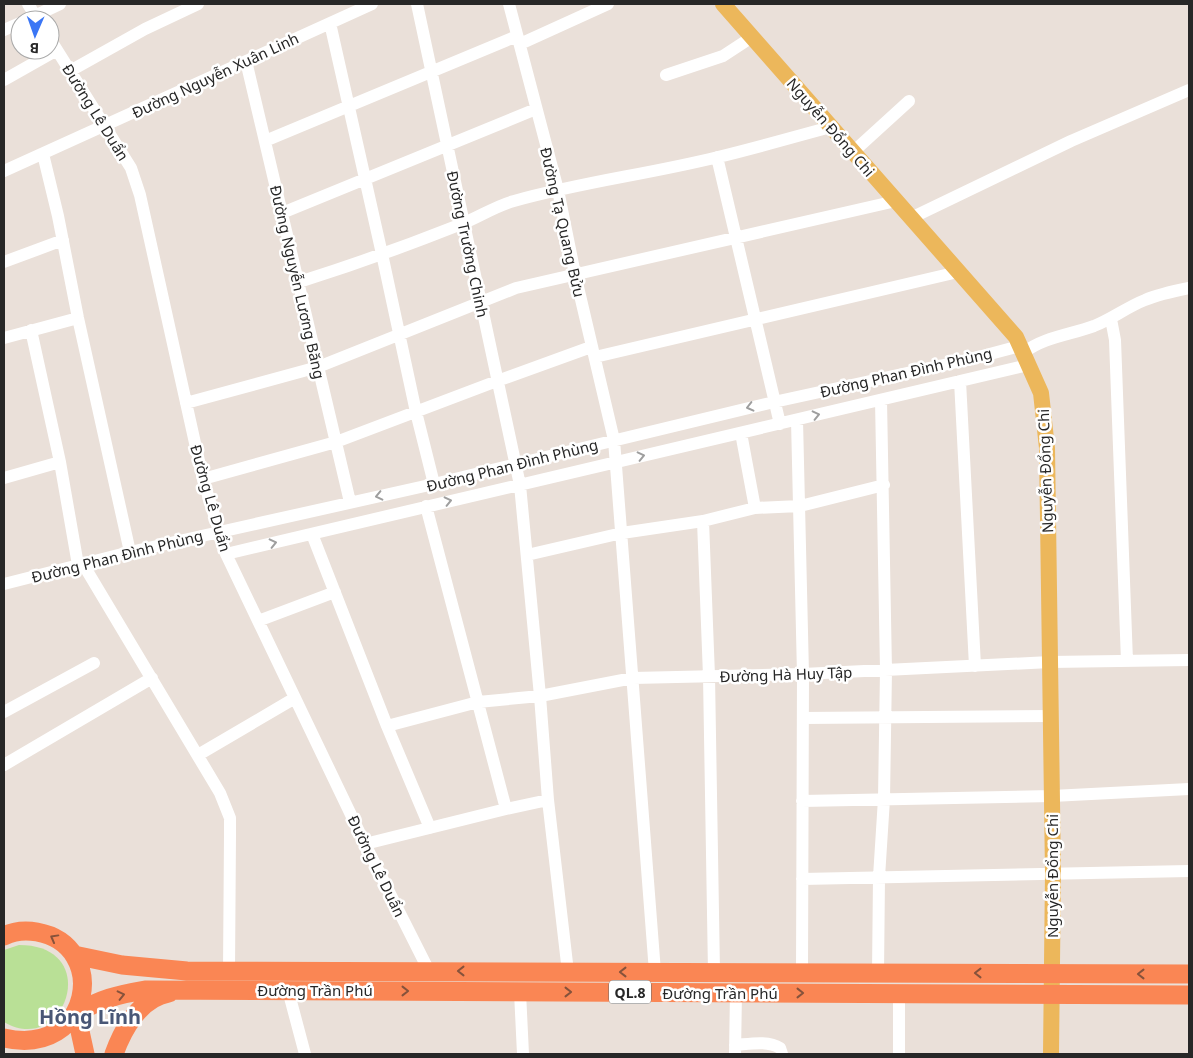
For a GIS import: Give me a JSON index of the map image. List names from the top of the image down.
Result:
{
  "streets": {
    "highway": ["Đường Trần Phú", "QL.8"],
    "main road": ["Nguyễn Đổng Chi"],
    "street": [
      "Đường Nguyễn Xuân Linh",
      "Đường Lê Duẩn",
      "Đường Tạ Quang Bửu",
      "Đường Trường Chinh",
      "Đường Nguyễn Lương Băng",
      "Đường Phan Đình Phùng",
      "Đường Hà Huy Tập"
    ]
  },
  "crossings": [
    ["Đường Nguyễn Xuân Linh", "Đường Lê Duẩn"],
    ["Đường Nguyễn Xuân Linh", "Đường Nguyễn Lương Băng"],
    ["Đường Lê Duẩn", "Đường Phan Đình Phùng"],
    ["Đường Lê Duẩn", "Đường Trần Phú"],
    ["Nguyễn Đổng Chi", "Đường Phan Đình Phùng"],
    ["Nguyễn Đổng Chi", "Đường Hà Huy Tập"],
    ["Nguyễn Đổng Chi", "Đường Trần Phú"],
    ["Đường Tạ Quang Bửu", "Đường Phan Đình Phùng"],
    ["Đường Tạ Quang Bửu", "Đường Hà Huy Tập"],
    ["Đường Tạ Quang Bửu", "Đường Trần Phú"],
    ["Đường Trường Chinh", "Đường Phan Đình Phùng"],
    ["Đường Trường Chinh", "Đường Hà Huy Tập"],
    ["Đường Trường Chinh", "Đường Trần Phú"],
    ["Đường Nguyễn Lương Băng", "Đường Phan Đình Phùng"]
  ],
  "districts": ["Hồng Lĩnh"],
  "north": "bottom"
}
